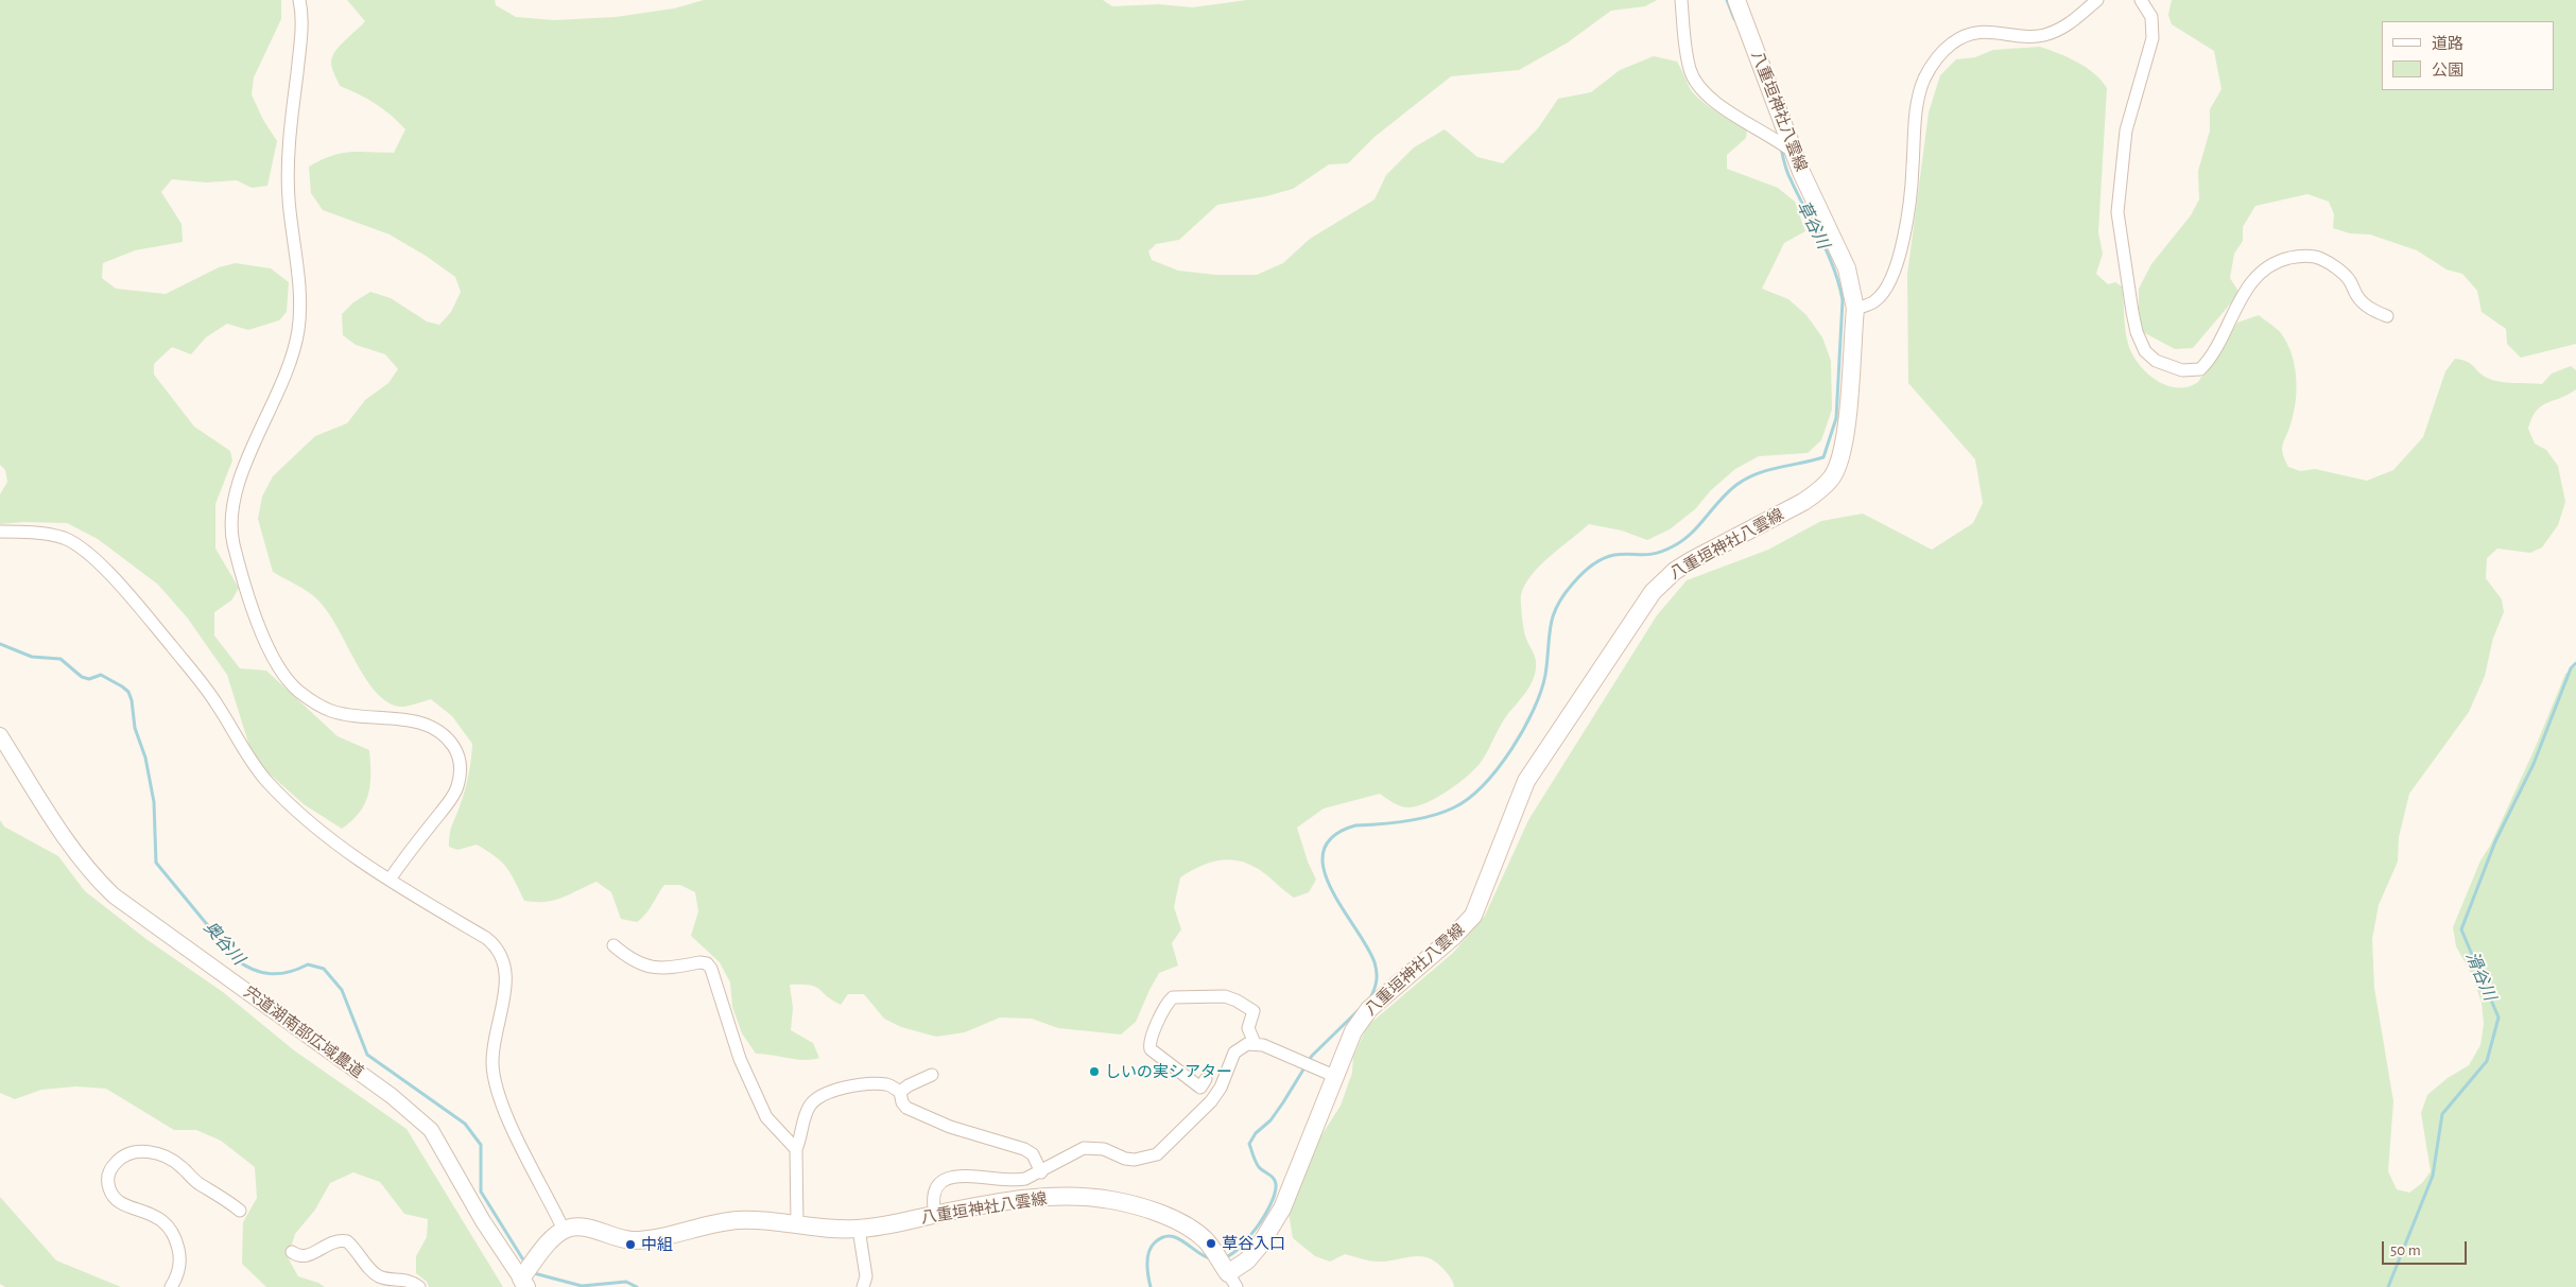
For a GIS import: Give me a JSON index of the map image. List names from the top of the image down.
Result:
{
  "streets": {
    "main road": ["八重垣神社八雲線"],
    "street": ["宍道湖南部広域農道"]
  },
  "water": ["草谷川", "奥谷川", "滑谷川"],
  "places": ["しいの実シアター", "草谷入口", "中組"],
  "legend": ["道路", "公園"],
  "scale_bar": "50 m"
}
